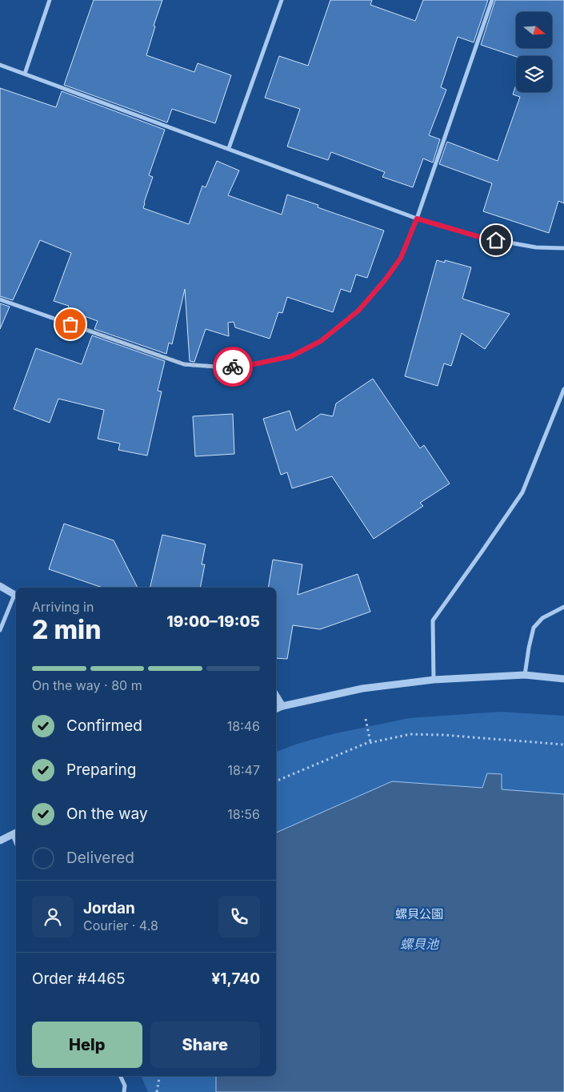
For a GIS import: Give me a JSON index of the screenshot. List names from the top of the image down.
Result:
{
  "water": ["螺貝池"],
  "parks": ["螺貝公園"],
  "north": "right",
  "page": {
    "heading": ["2 min", "Arriving in", "19:00–19:05"],
    "panel": [
      "Jordan",
      "Courier · 4.8",
      "Order #4465",
      "¥1,740"
    ],
    "bar": "On the way · 80 m",
    "list": [
      ["Confirmed", "18:46"],
      ["Preparing", "18:47"],
      ["On the way", "18:56"],
      "Delivered"
    ],
    "buttons": ["Help", "Share"]
  }
}
